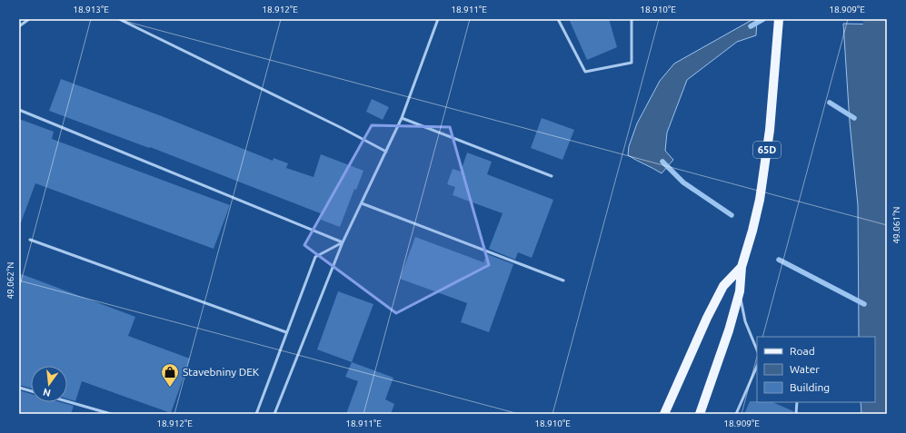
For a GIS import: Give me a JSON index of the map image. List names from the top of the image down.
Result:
{
  "streets": {
    "main road": ["65D"]
  },
  "places": {
    "shop": ["Stavebniny DEK"]
  },
  "legend": ["Road", "Water", "Building"],
  "north": "bottom",
  "coordinates": [
    "18.913°E",
    "18.912°E",
    "18.911°E",
    "18.910°E",
    "18.909°E",
    "49.061°N",
    "49.062°N"
  ]
}
